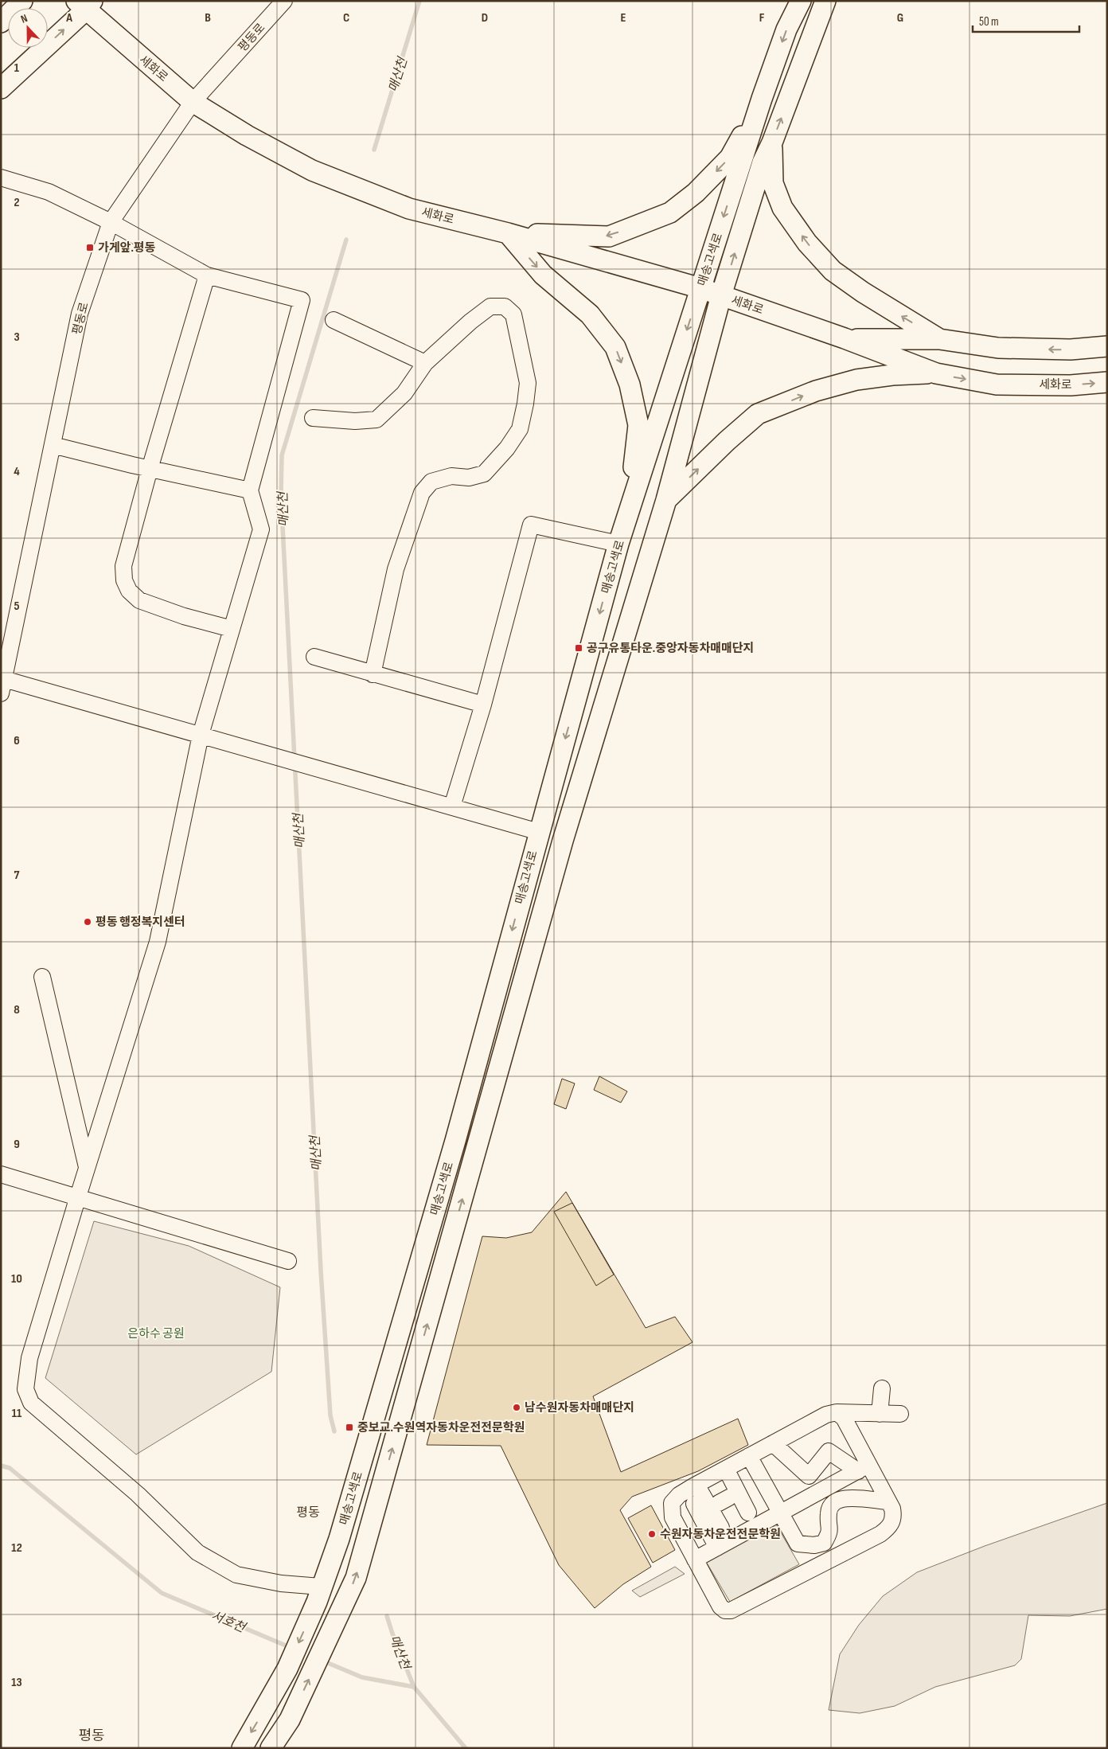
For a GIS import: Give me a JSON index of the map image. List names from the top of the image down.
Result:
{
  "streets": {
    "main road": ["세화로", "매송고색로"],
    "street": ["평동로"]
  },
  "crossings": [
    ["평동로", "세화로"],
    ["세화로", "매송고색로"]
  ],
  "districts": ["평동", "평동"],
  "water": ["매산천", "서호천"],
  "parks": ["은하수 공원"],
  "places": {
    "transit": ["가게앞.평동", "공구유통타운.중앙자동차매매단지", "중보교.수원역자동차운전전문학원"],
    "other": ["평동 행정복지센터", "남수원자동차매매단지", "수원자동차운전전문학원"]
  },
  "scale_bar": "50 m",
  "north": "top",
  "grid": {
    "columns": [
      "A",
      "B",
      "C",
      "D",
      "E",
      "F",
      "G"
    ],
    "rows": [
      "1",
      "2",
      "3",
      "4",
      "5",
      "6",
      "7",
      "8",
      "9",
      "10",
      "11",
      "12",
      "13"
    ]
  }
}
